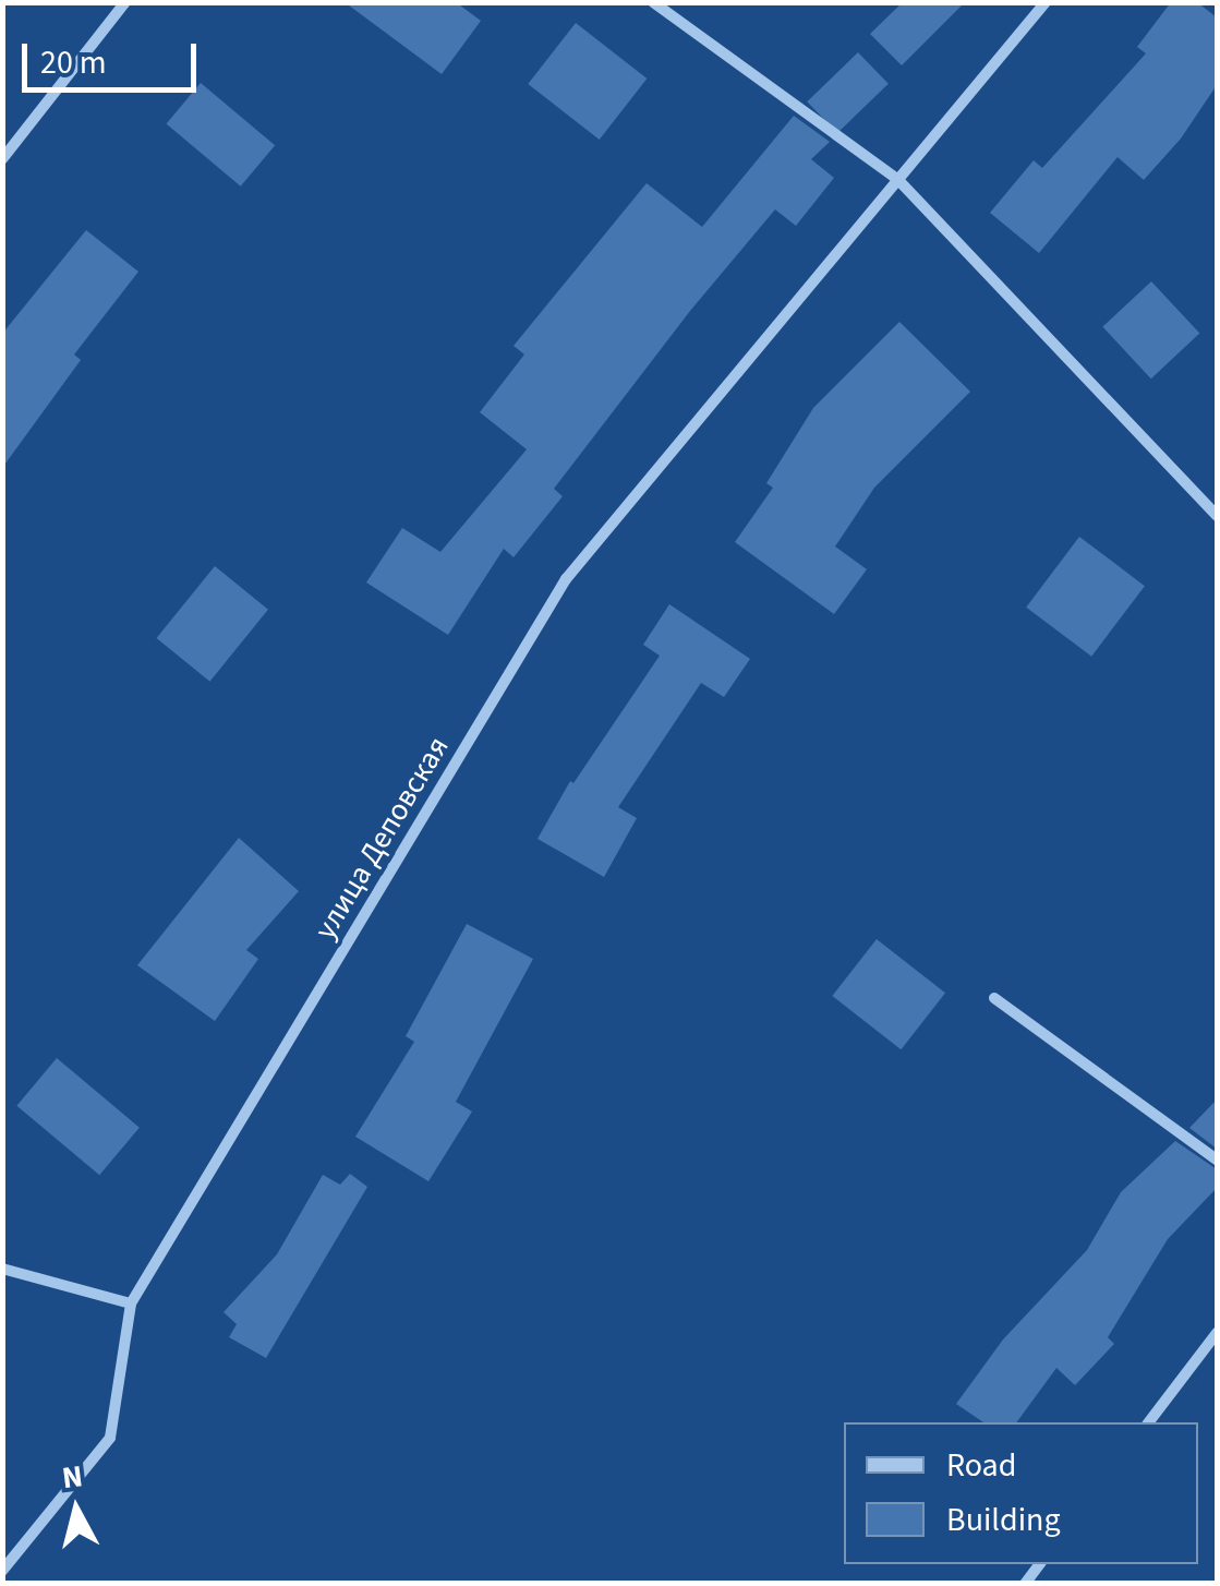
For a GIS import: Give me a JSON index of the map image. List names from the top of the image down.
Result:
{
  "streets": {
    "street": ["улица Деповская"]
  },
  "legend": ["Road", "Building"],
  "scale_bar": "20 m",
  "north": "top"
}
